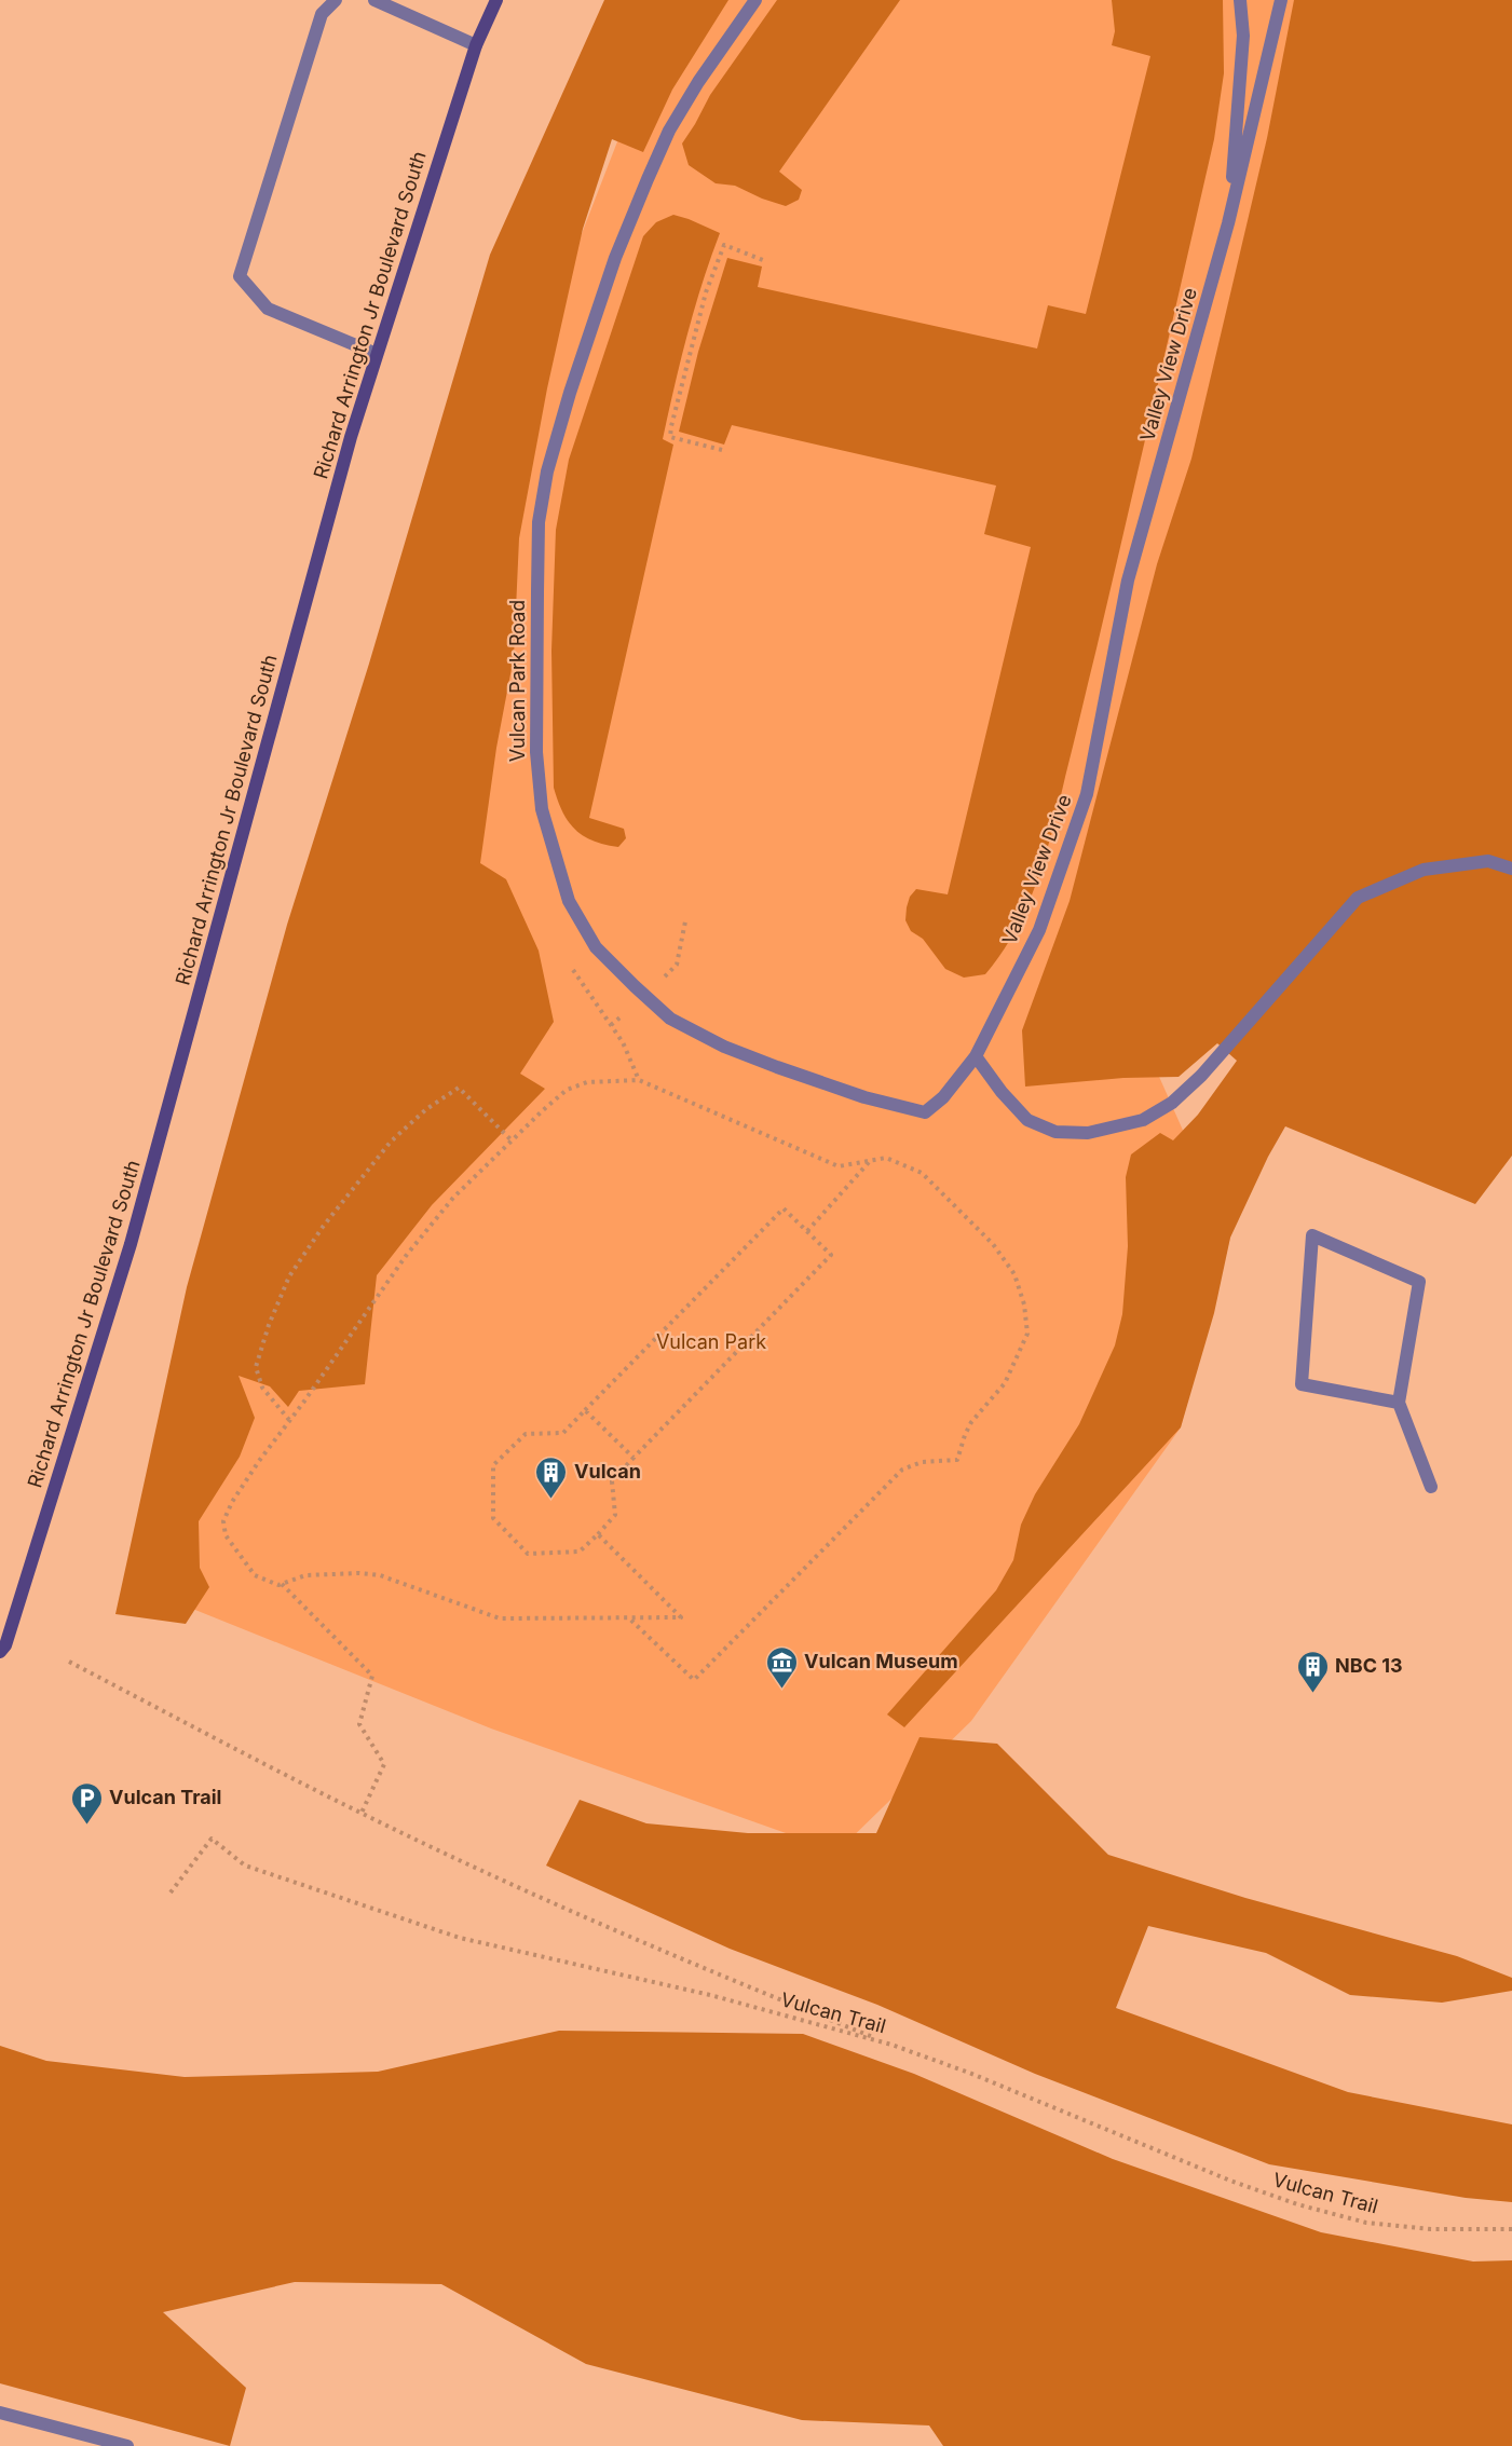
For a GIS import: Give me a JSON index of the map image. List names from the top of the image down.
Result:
{
  "streets": {
    "street": ["Richard Arrington Jr Boulevard South", "Valley View Drive", "Vulcan Park Road"],
    "path": ["Vulcan Trail"]
  },
  "crossings": [
    ["Valley View Drive", "Vulcan Park Road"]
  ],
  "parks": ["Vulcan Park"],
  "places": {
    "building": ["Vulcan", "NBC 13"],
    "museum": ["Vulcan Museum"],
    "parking": ["Vulcan Trail"]
  }
}
